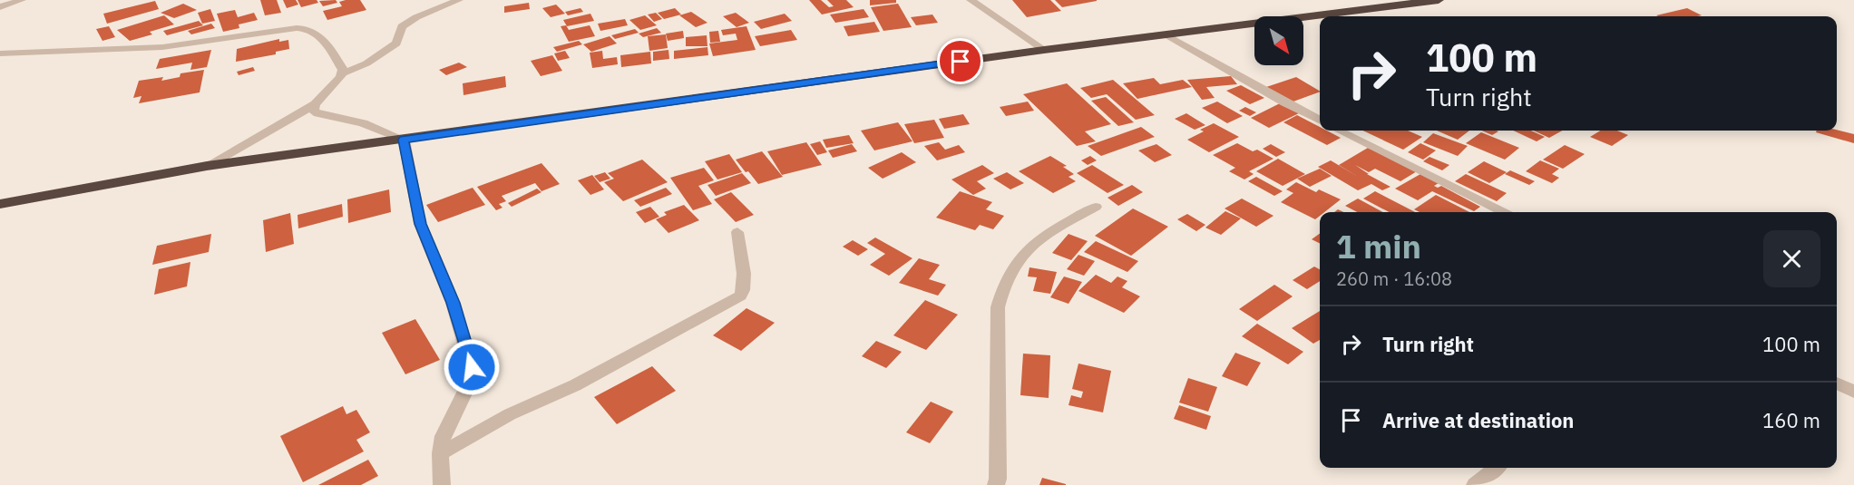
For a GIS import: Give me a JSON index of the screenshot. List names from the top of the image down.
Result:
{
  "north": "bottom right",
  "page": {
    "turn": ["100 m", "Turn right"],
    "heading": ["1 min", "260 m · 16:08"],
    "list": [
      {
        "name": "Turn right",
        "value": "100 m"
      },
      {
        "name": "Arrive at destination",
        "value": "160 m"
      }
    ]
  }
}
